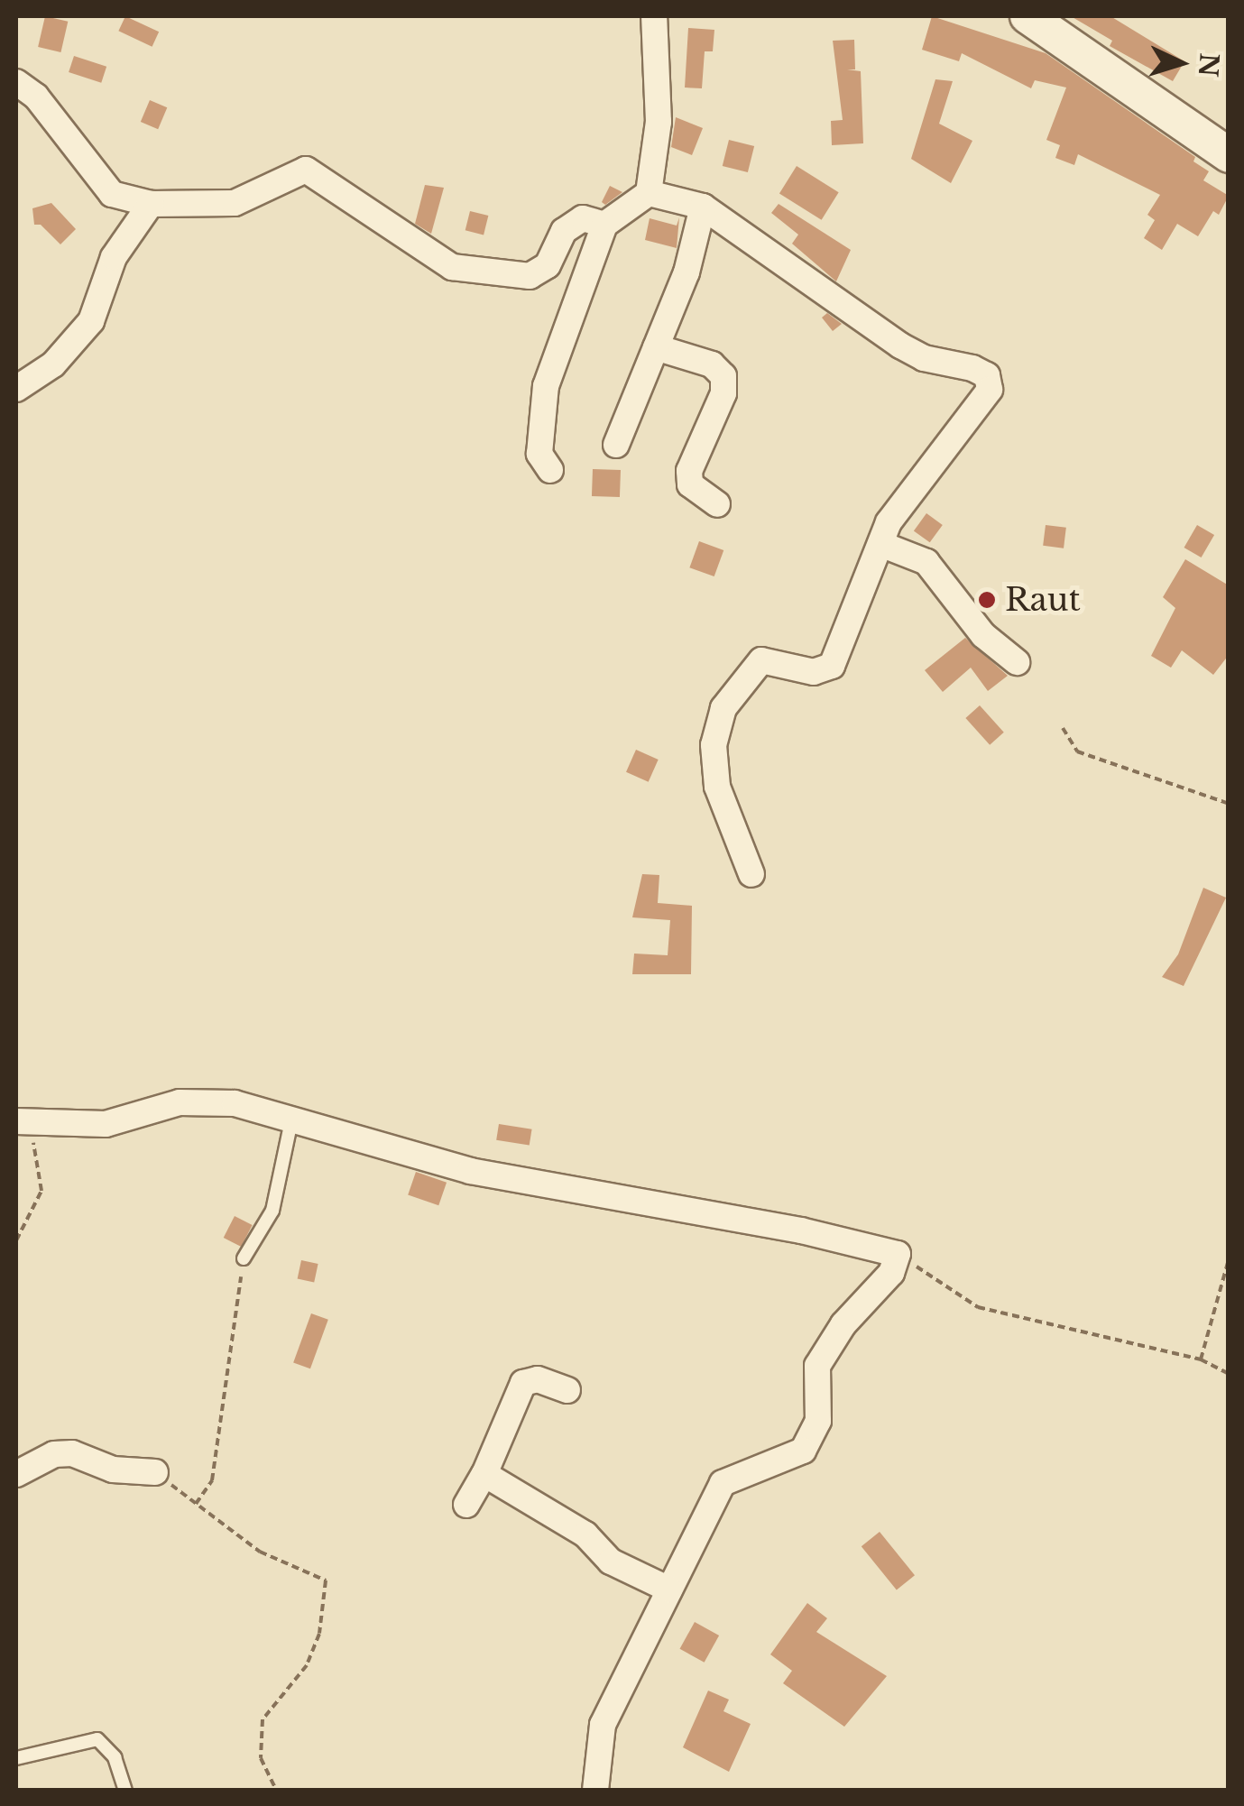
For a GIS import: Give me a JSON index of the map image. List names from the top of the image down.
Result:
{
  "places": ["Raut"],
  "north": "right"
}
